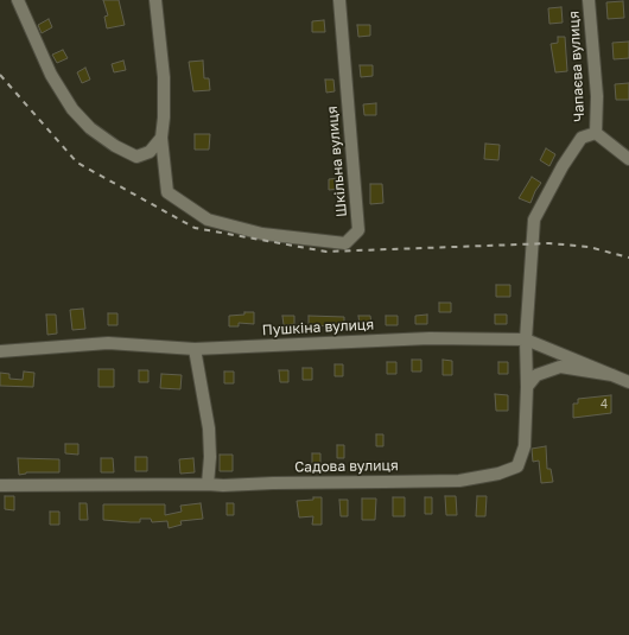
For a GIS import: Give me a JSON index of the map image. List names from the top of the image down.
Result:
{
  "streets": {
    "street": [
      "Чапаєва вулиця",
      "Шкільна вулиця",
      "Пушкіна вулиця",
      "Садова вулиця"
    ]
  },
  "crossings": [
    ["Чапаєва вулиця", "Пушкіна вулиця"],
    ["Чапаєва вулиця", "Садова вулиця"]
  ],
  "house_numbers": ["4"]
}
